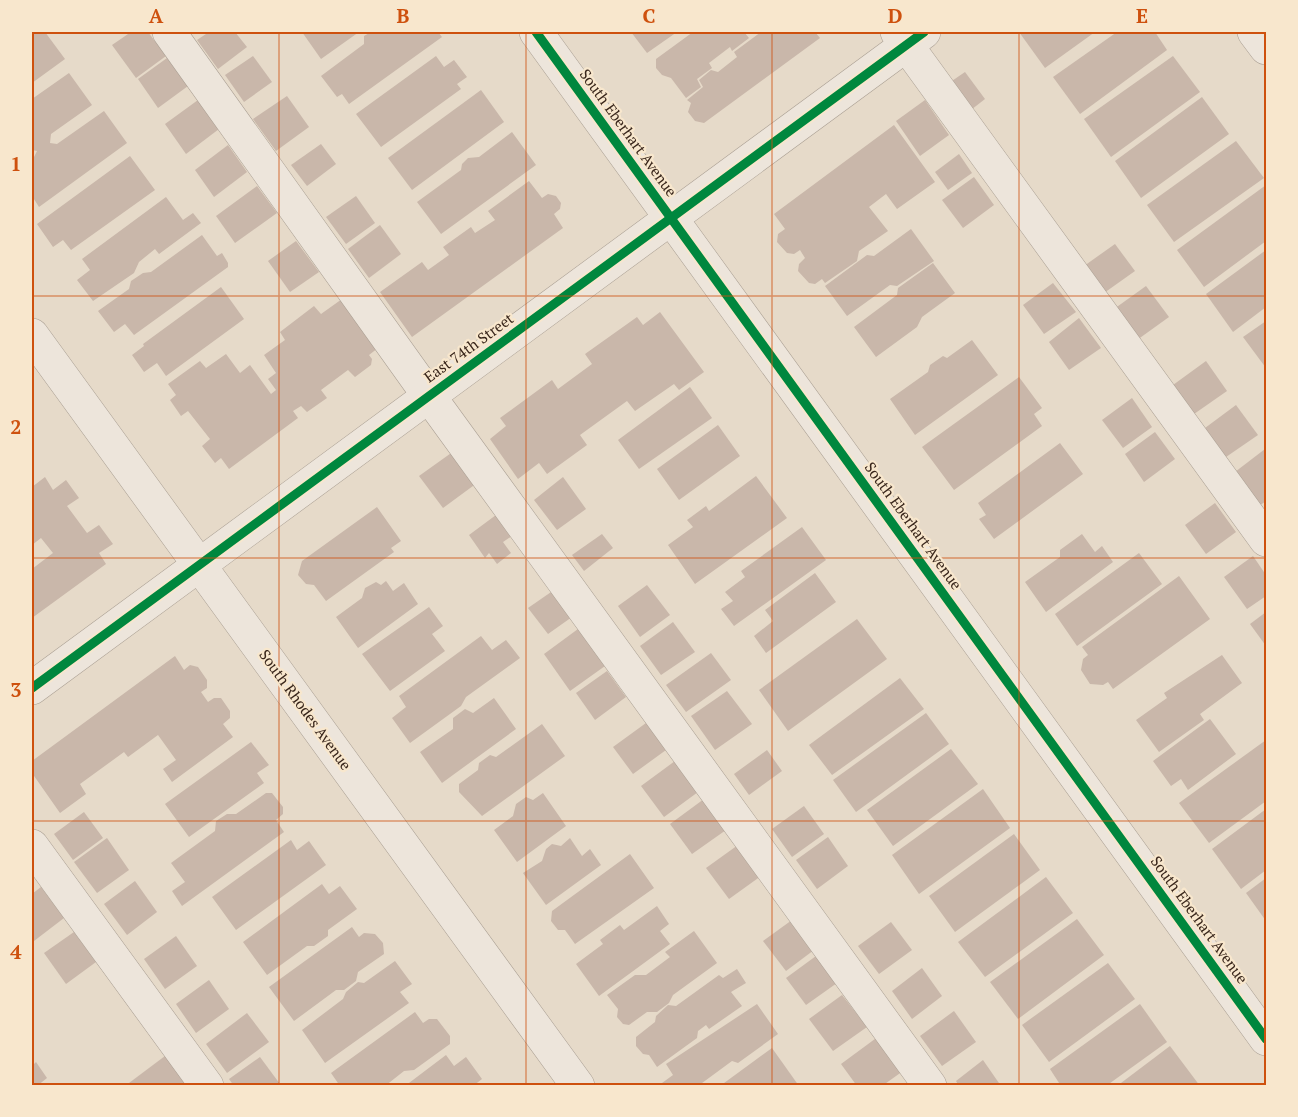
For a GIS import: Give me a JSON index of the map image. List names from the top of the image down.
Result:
{
  "streets": {
    "street": ["South Eberhart Avenue", "East 74th Street", "South Rhodes Avenue"]
  },
  "crossings": [
    ["South Eberhart Avenue", "East 74th Street"],
    ["East 74th Street", "South Rhodes Avenue"]
  ],
  "grid": {
    "columns": [
      "A",
      "B",
      "C",
      "D",
      "E"
    ],
    "rows": [
      "1",
      "2",
      "3",
      "4"
    ]
  }
}
